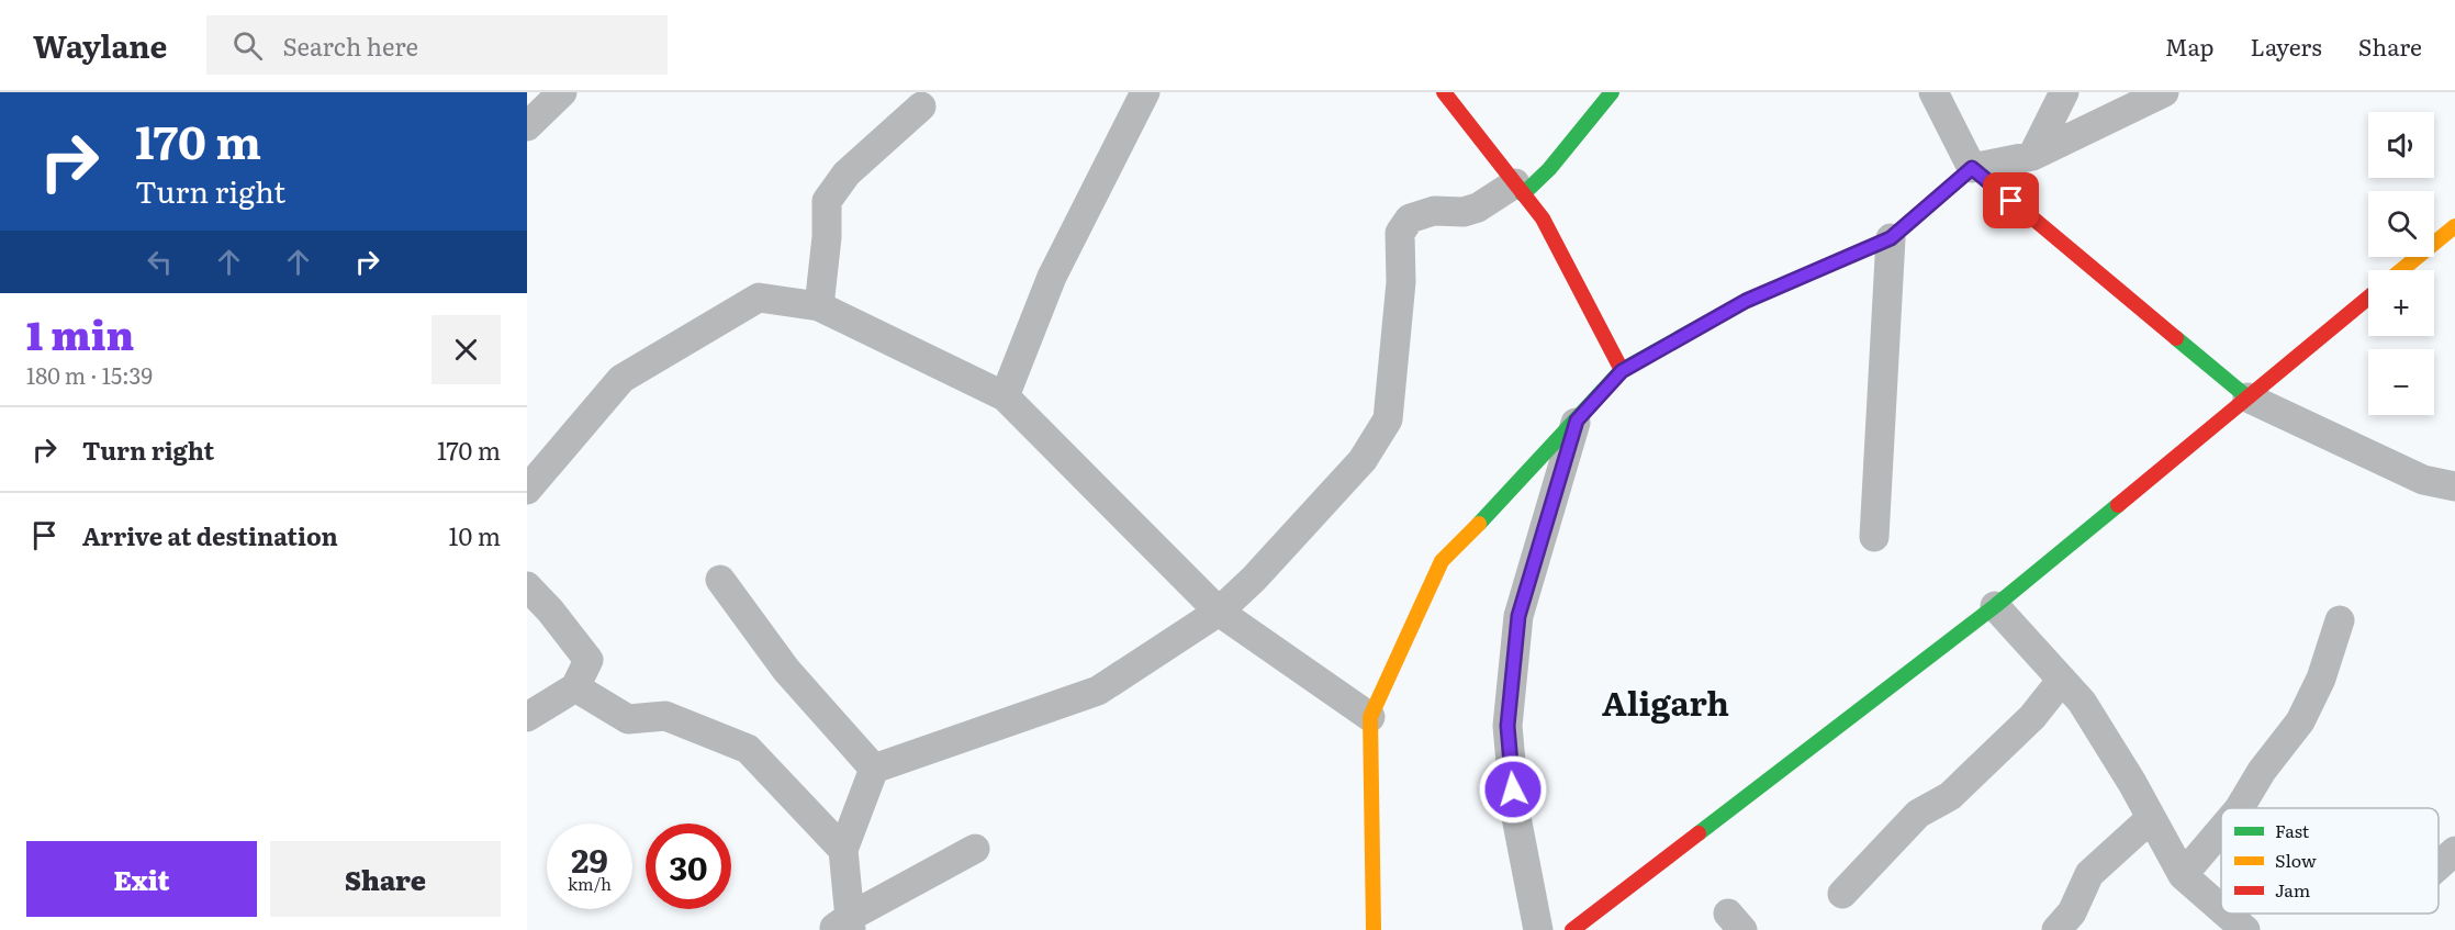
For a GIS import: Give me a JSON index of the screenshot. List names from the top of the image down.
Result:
{
  "districts": ["Aligarh"],
  "legend": ["Fast", "Slow", "Jam"],
  "page": {
    "header": "Waylane",
    "search": "Search here",
    "nav": ["Map", "Layers", "Share"],
    "turn": ["170 m", "Turn right"],
    "map_buttons": ["+", "−"],
    "heading": ["1 min", "180 m · 15:39"],
    "list": [
      {
        "name": "Turn right",
        "value": "170 m"
      },
      {
        "name": "Arrive at destination",
        "value": "10 m"
      }
    ],
    "speed": "29 km/h",
    "limit": "30",
    "buttons": ["Exit", "Share"]
  }
}
